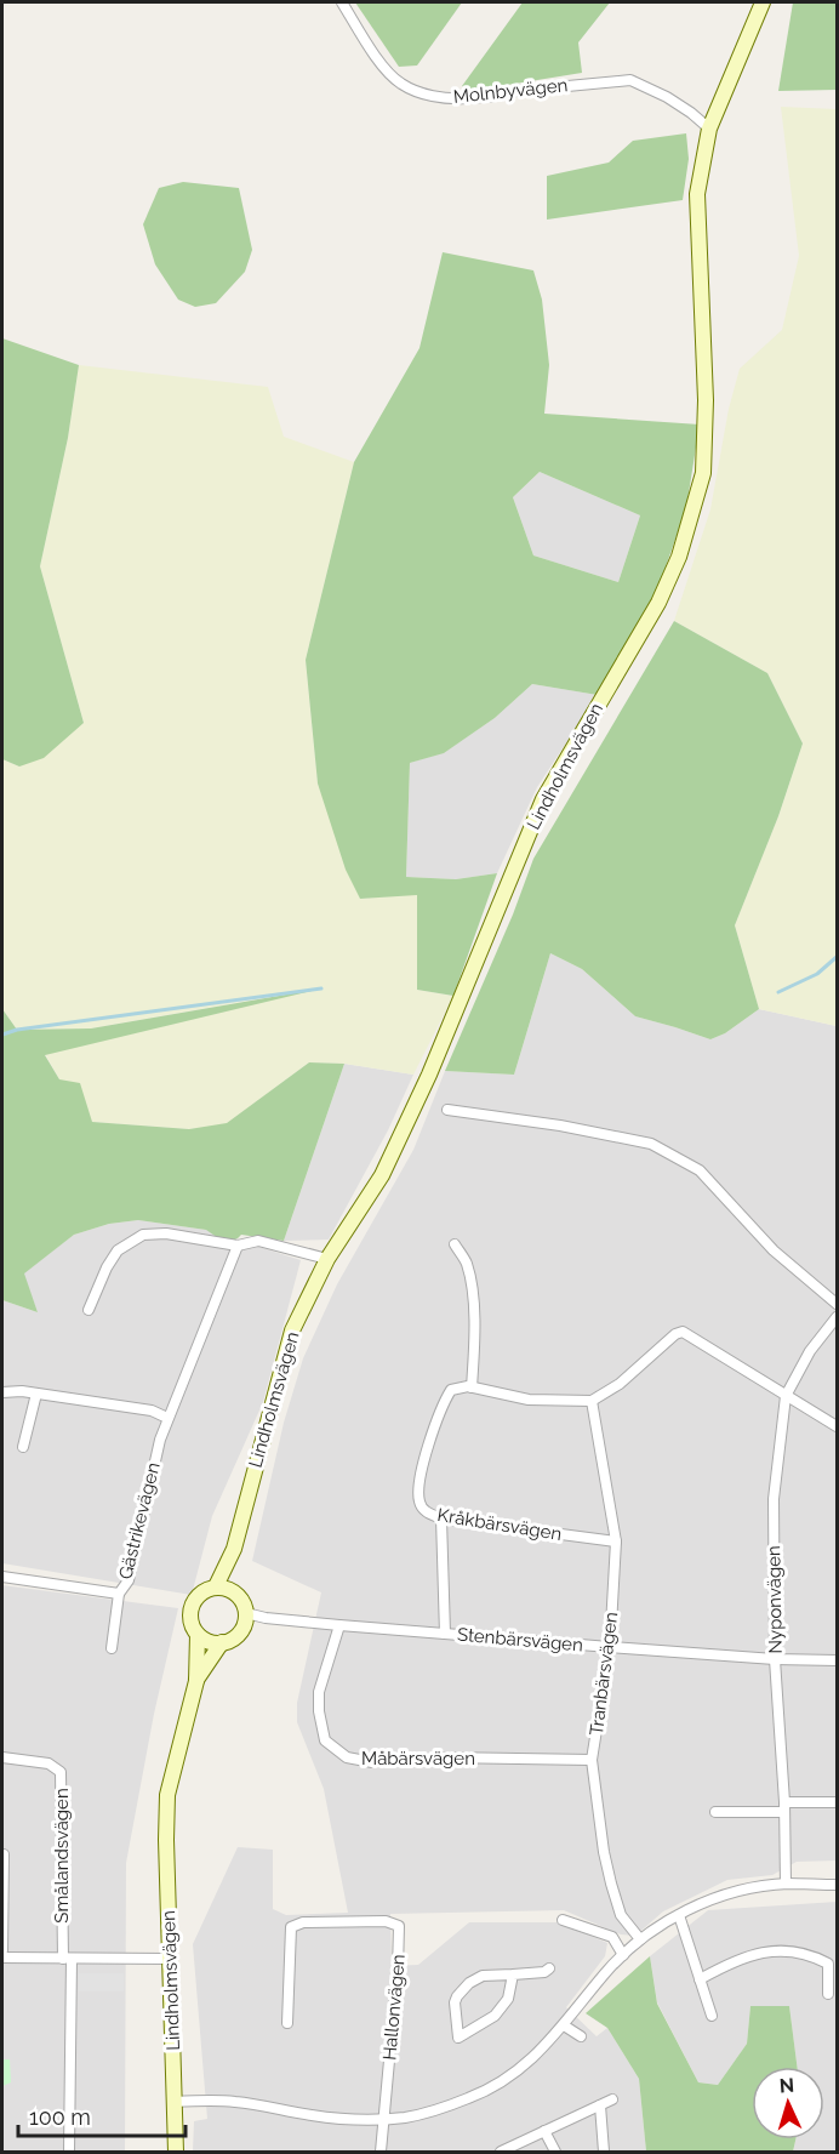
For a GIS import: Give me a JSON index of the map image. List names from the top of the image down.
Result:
{
  "streets": {
    "main road": ["Lindholmsvägen"],
    "street": [
      "Molnbyvägen",
      "Gästrikevägen",
      "Kråkbärsvägen",
      "Nyponvägen",
      "Stenbärsvägen",
      "Tranbärsvägen",
      "Måbärsvägen",
      "Smålandsvägen",
      "Hallonvägen"
    ]
  },
  "crossings": [
    ["Molnbyvägen", "Lindholmsvägen"],
    ["Lindholmsvägen", "Stenbärsvägen"],
    ["Kråkbärsvägen", "Tranbärsvägen"],
    ["Nyponvägen", "Stenbärsvägen"],
    ["Stenbärsvägen", "Tranbärsvägen"],
    ["Stenbärsvägen", "Måbärsvägen"],
    ["Tranbärsvägen", "Måbärsvägen"]
  ],
  "scale_bar": "100 m",
  "north": "top"
}
